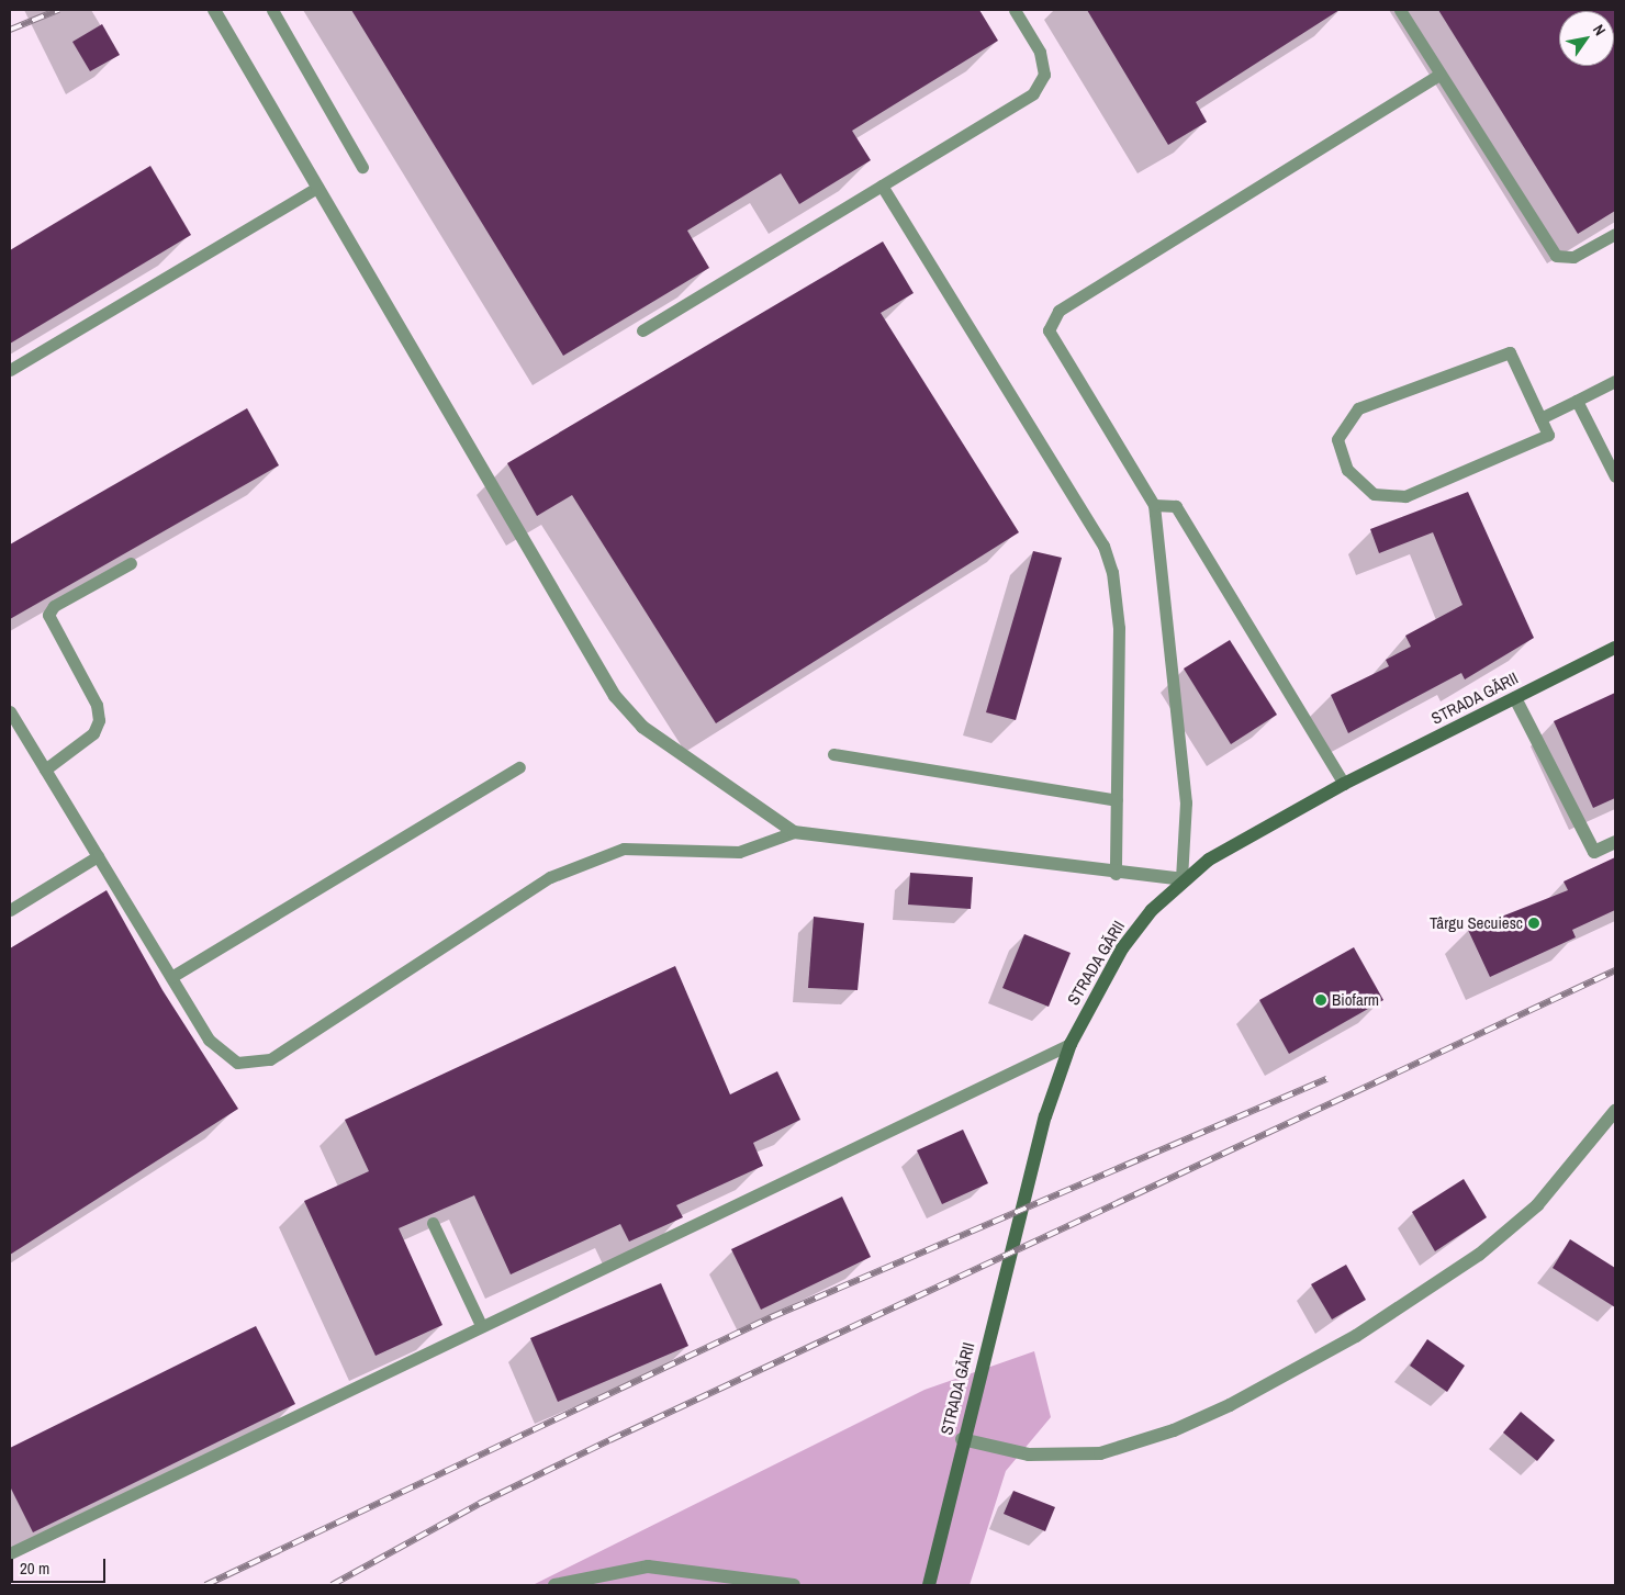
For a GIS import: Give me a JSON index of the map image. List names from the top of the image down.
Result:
{
  "streets": {
    "main road": ["STRADA GĂRII"]
  },
  "places": ["Târgu Secuiesc", "Biofarm"],
  "scale_bar": "20 m",
  "north": "top right"
}
